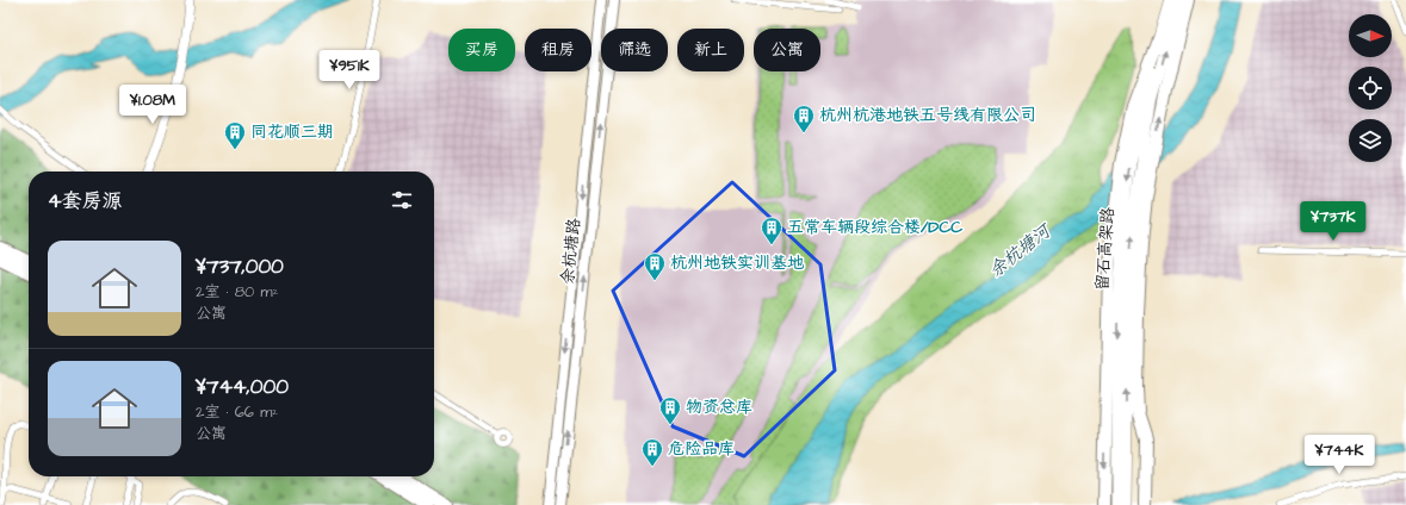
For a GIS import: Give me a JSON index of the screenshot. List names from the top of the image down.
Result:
{
  "streets": {
    "highway": ["留石高架路"],
    "main road": ["余杭塘路"]
  },
  "water": ["余杭塘河"],
  "places": {
    "building": [
      "杭州杭港地铁五号线有限公司",
      "同花顺三期",
      "五常车辆段综合楼/DCC",
      "杭州地铁实训基地",
      "物资总库",
      "危险品库"
    ]
  },
  "north": "right",
  "page": {
    "chip": [
      "买房",
      "租房",
      "筛选",
      "新上",
      "公寓"
    ],
    "price": [
      "¥951K",
      "¥1.08M",
      "¥737K",
      "¥744K"
    ],
    "heading": "4套房源",
    "list": [
      {
        "name": "¥737,000",
        "note": "2室 · 80 m² · 公寓"
      },
      {
        "name": "¥744,000",
        "note": "2室 · 66 m² · 公寓"
      }
    ]
  }
}
